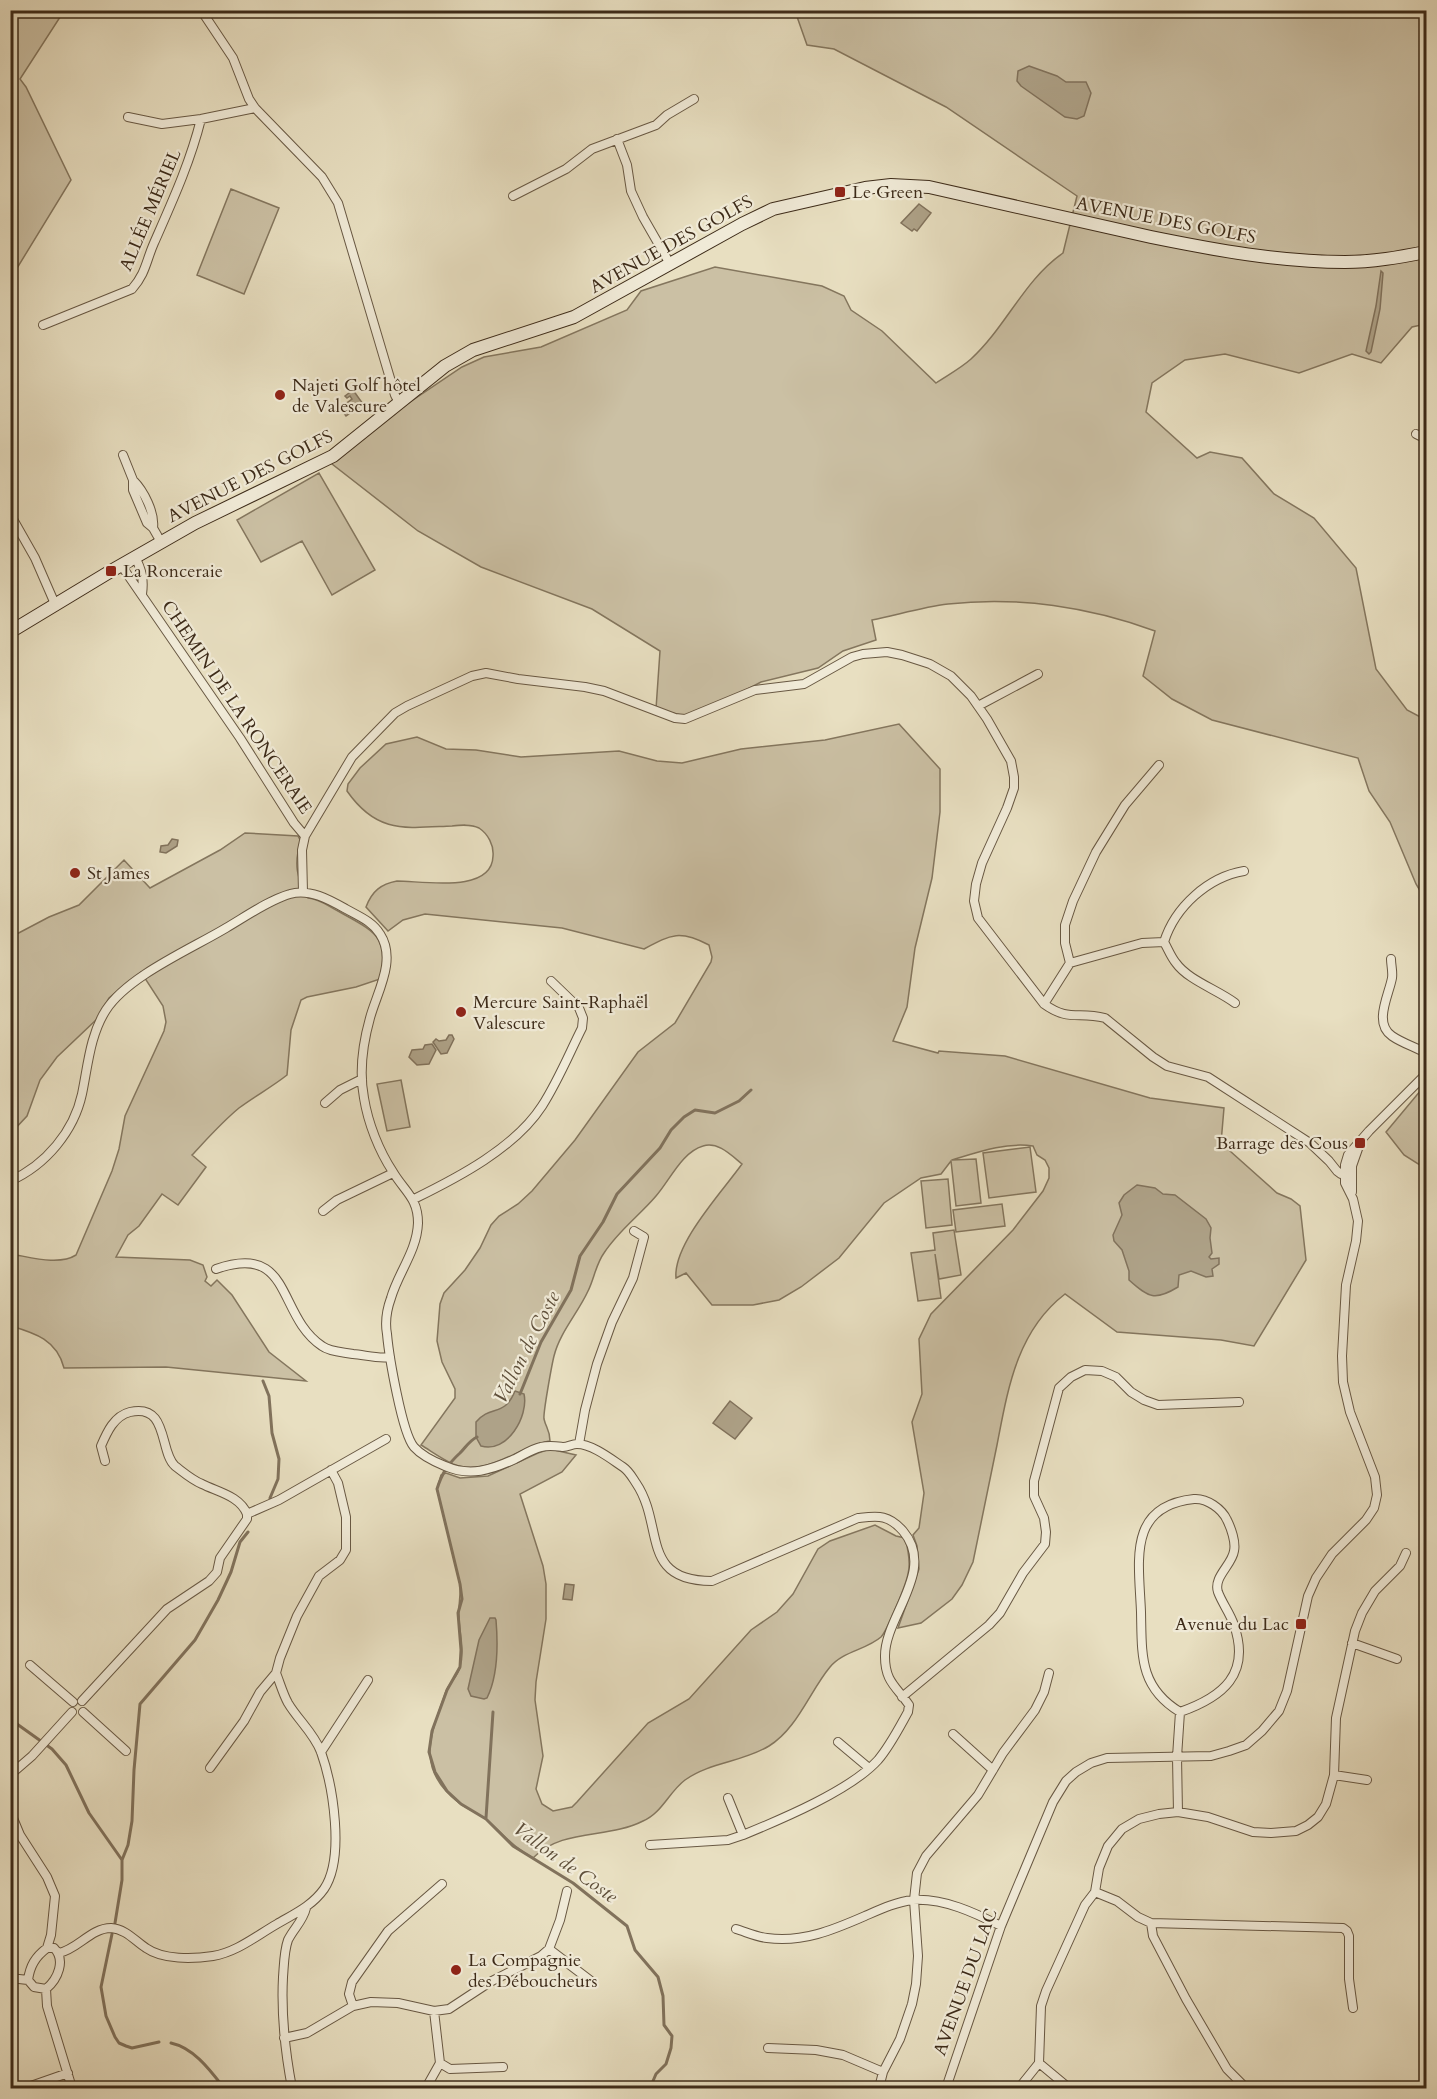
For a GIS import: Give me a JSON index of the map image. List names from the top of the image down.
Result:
{
  "streets": {
    "main road": ["AVENUE DES GOLFS"],
    "street": ["ALLÉE MÉRIEL", "CHEMIN DE LA RONCERAIE", "AVENUE DU LAC"]
  },
  "crossings": [
    ["AVENUE DES GOLFS", "CHEMIN DE LA RONCERAIE"]
  ],
  "water": ["Vallon de Coste"],
  "places": {
    "transit": [
      "Le Green",
      "La Ronceraie",
      "Barrage des Cous",
      "Avenue du Lac"
    ],
    "other": [
      "Najeti Golf hôtel de Valescure",
      "St James",
      "Mercure Saint-Raphaël Valescure",
      "La Compagnie des Déboucheurs"
    ]
  }
}
